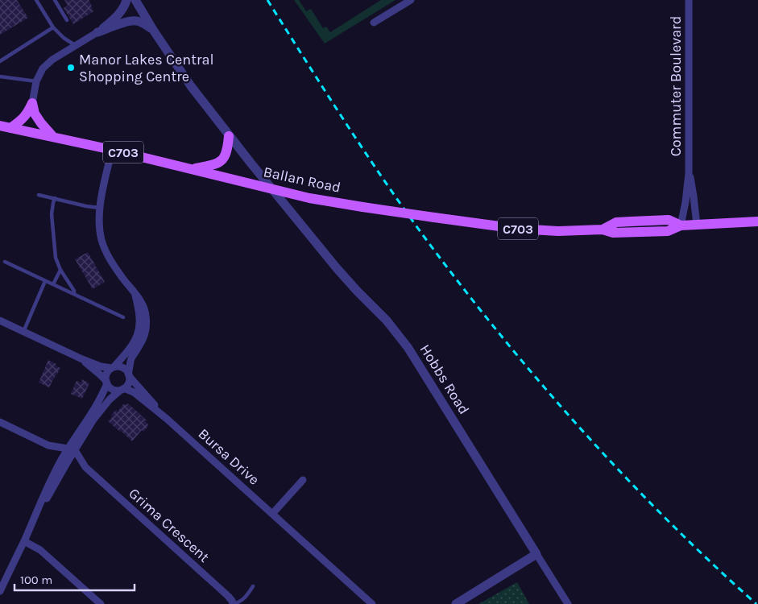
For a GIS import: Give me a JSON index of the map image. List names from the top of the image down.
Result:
{
  "streets": {
    "main road": ["C703", "Ballan Road"],
    "street": [
      "Commuter Boulevard",
      "Hobbs Road",
      "Bursa Drive",
      "Grima Crescent"
    ]
  },
  "crossings": [
    ["Commuter Boulevard", "Ballan Road"],
    ["Ballan Road", "Hobbs Road"]
  ],
  "places": ["Manor Lakes Central Shopping Centre"],
  "scale_bar": "100 m"
}
